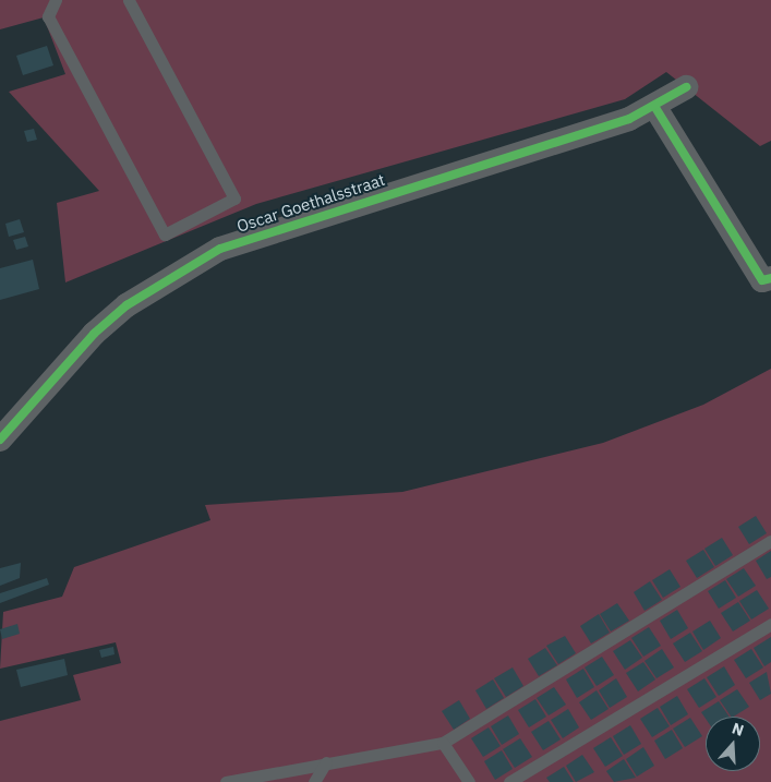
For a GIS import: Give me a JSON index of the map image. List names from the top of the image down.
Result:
{
  "streets": {
    "street": ["Oscar Goethalsstraat"]
  },
  "north": "top"
}
